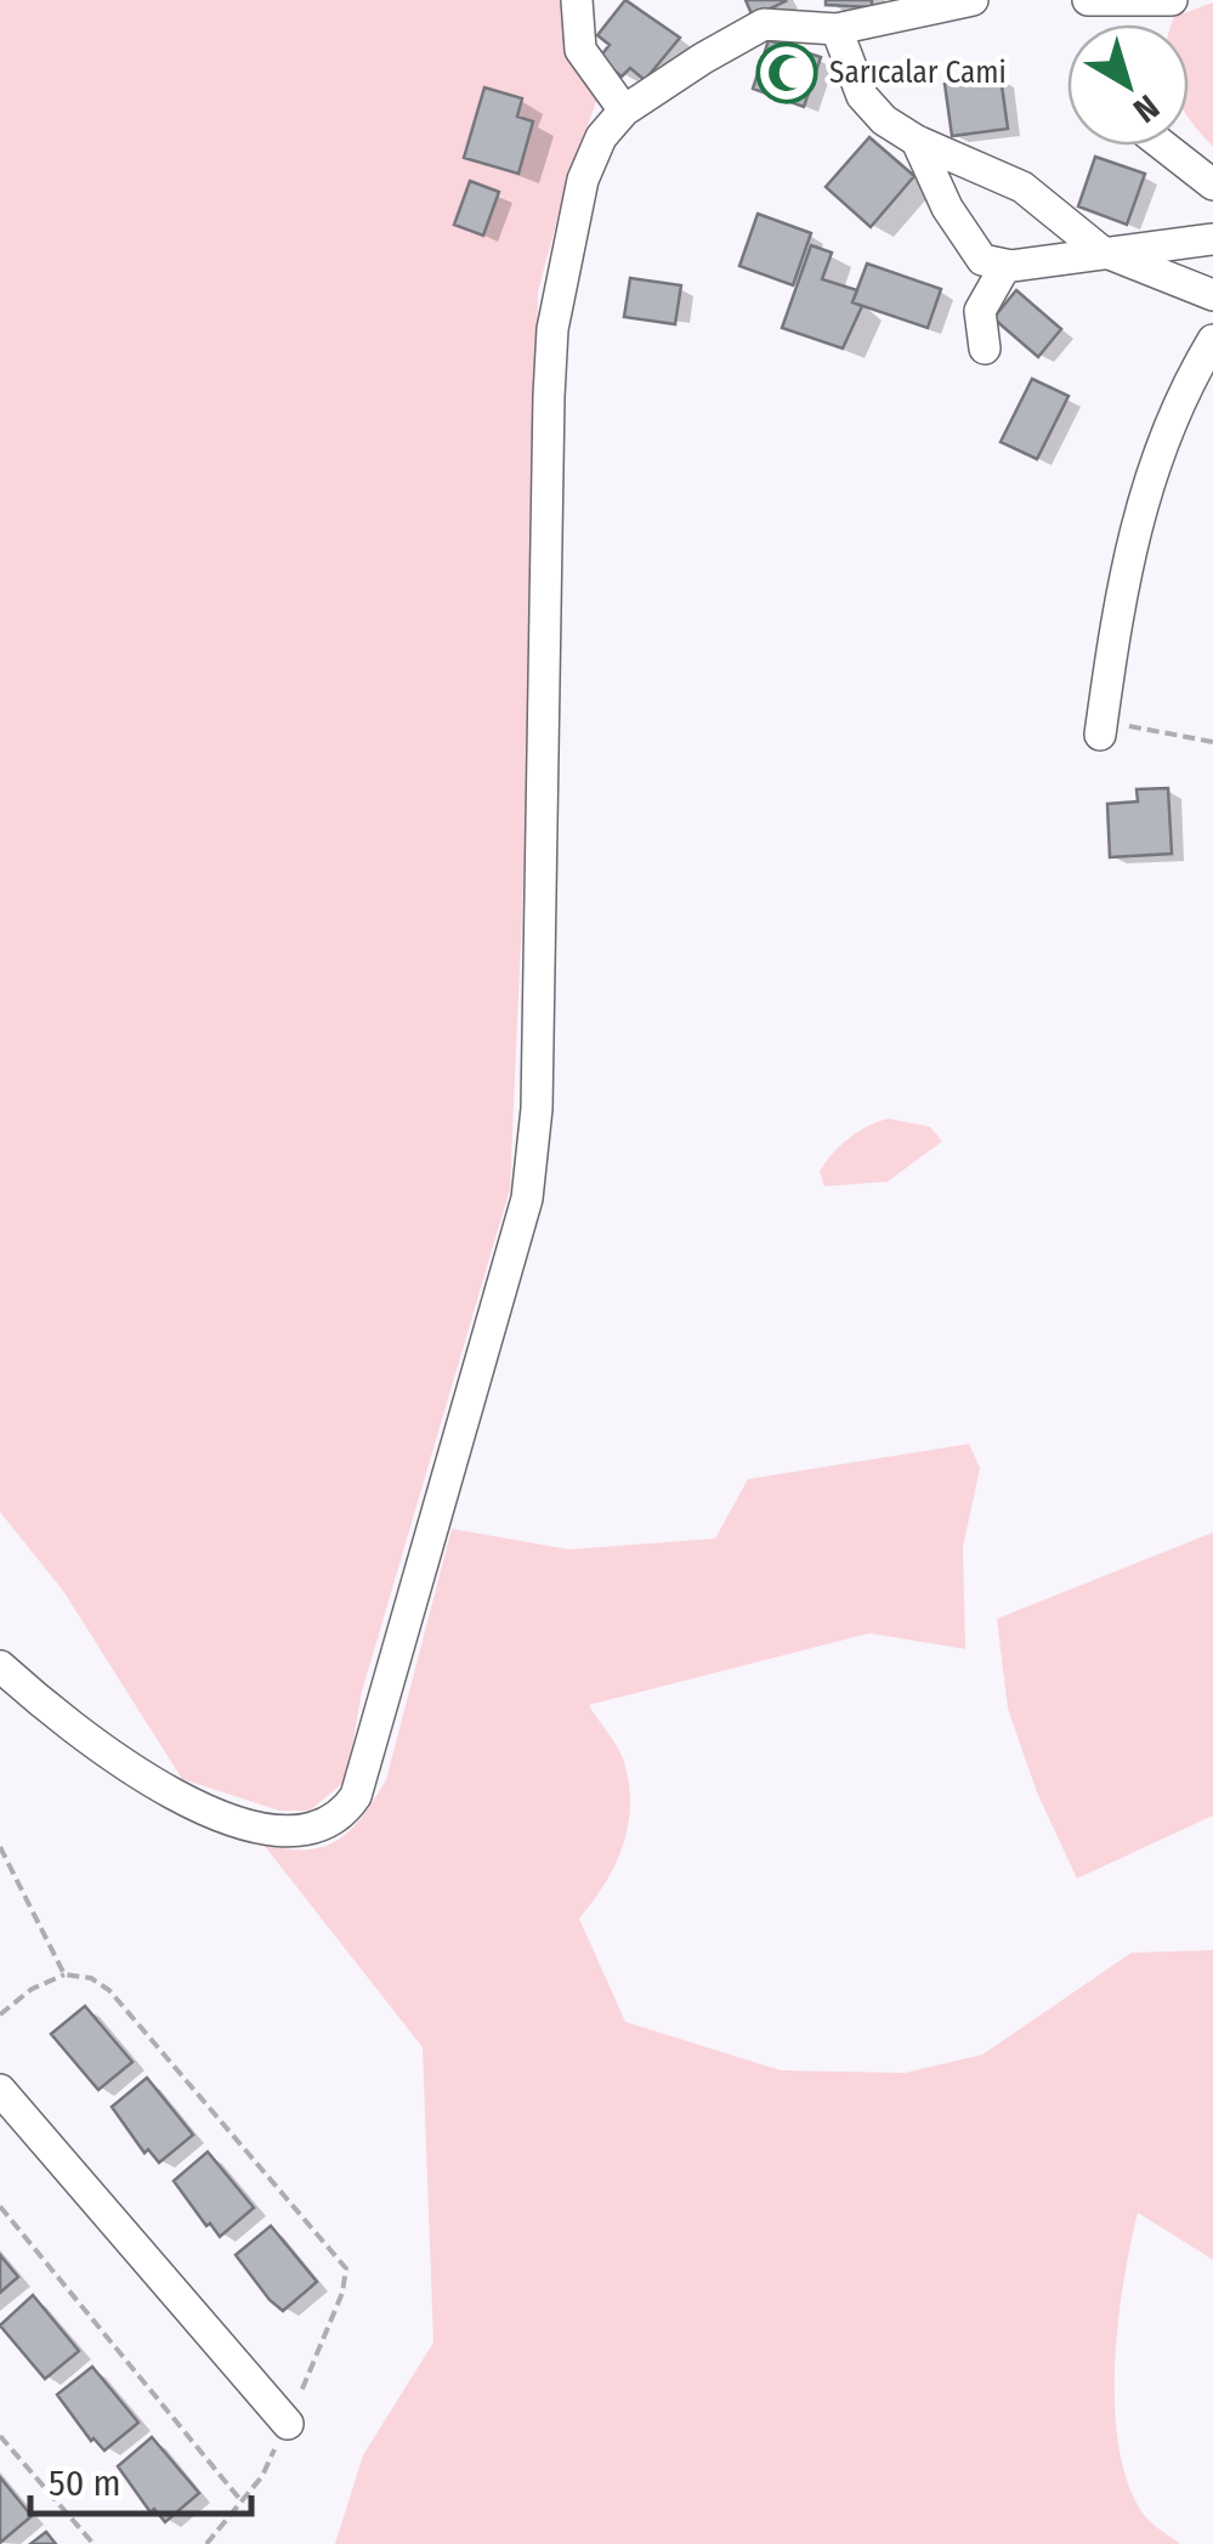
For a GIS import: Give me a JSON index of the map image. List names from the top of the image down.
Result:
{
  "places": {
    "mosque": ["Sarıcalar Cami"]
  },
  "scale_bar": "50 m",
  "north": "bottom right"
}
